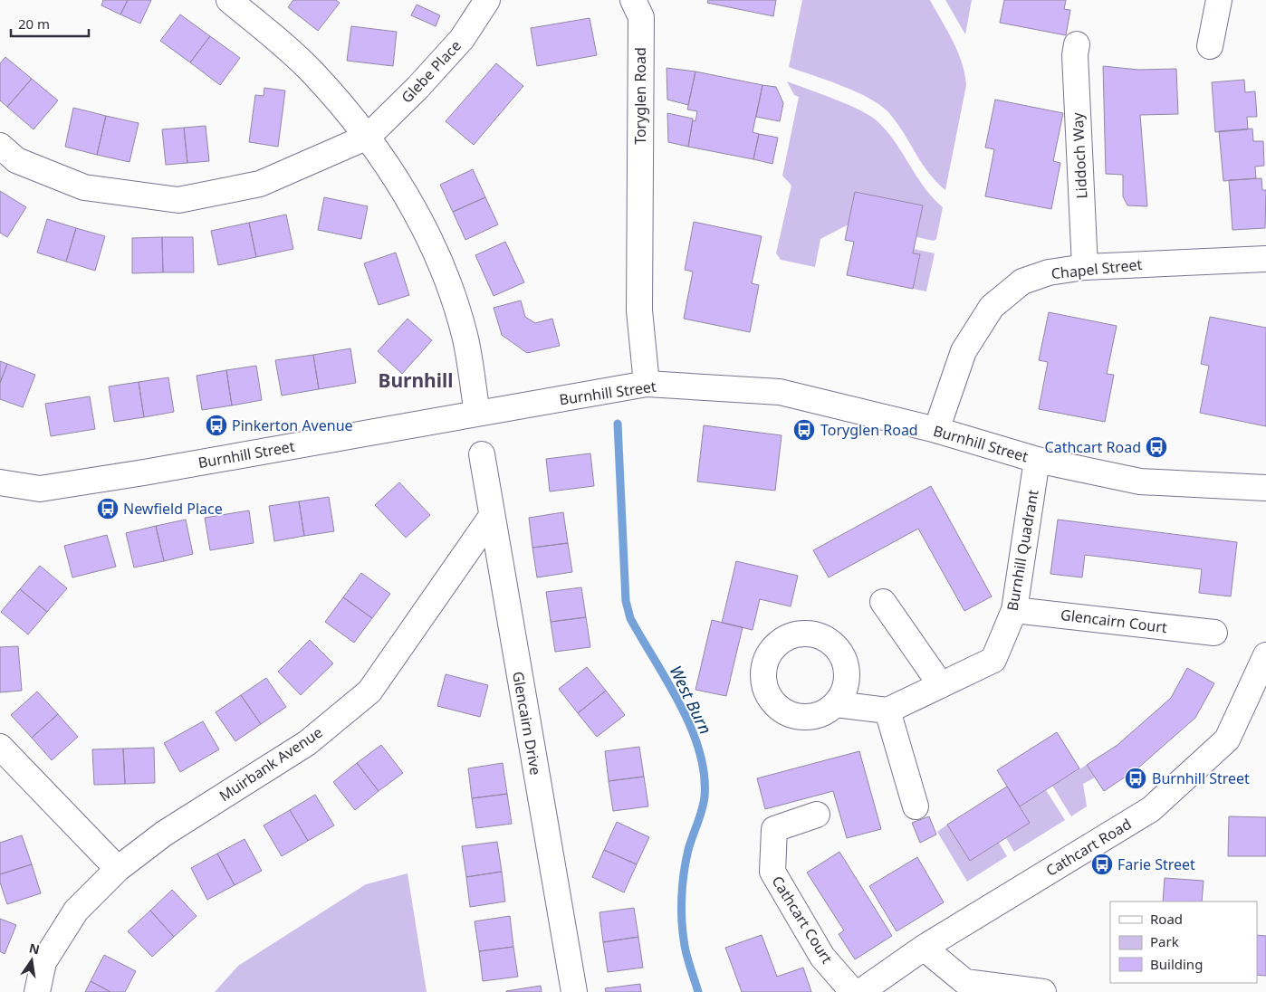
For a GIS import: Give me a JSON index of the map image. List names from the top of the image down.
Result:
{
  "streets": {
    "street": [
      "Glebe Place",
      "Toryglen Road",
      "Liddoch Way",
      "Chapel Street",
      "Burnhill Street",
      "Burnhill Quadrant",
      "Glencairn Court",
      "Glencairn Drive",
      "Muirbank Avenue",
      "Cathcart Road",
      "Cathcart Court"
    ]
  },
  "crossings": [
    ["Toryglen Road", "Burnhill Street"],
    ["Liddoch Way", "Chapel Street"],
    ["Chapel Street", "Burnhill Street"],
    ["Burnhill Street", "Burnhill Quadrant"],
    ["Burnhill Quadrant", "Glencairn Court"],
    ["Glencairn Drive", "Muirbank Avenue"]
  ],
  "districts": ["Burnhill"],
  "water": ["West Burn"],
  "places": {
    "bus stop": [
      "Pinkerton Avenue",
      "Toryglen Road",
      "Cathcart Road",
      "Newfield Place",
      "Burnhill Street",
      "Farie Street"
    ]
  },
  "legend": ["Road", "Park", "Building"],
  "scale_bar": "20 m",
  "north": "top"
}
